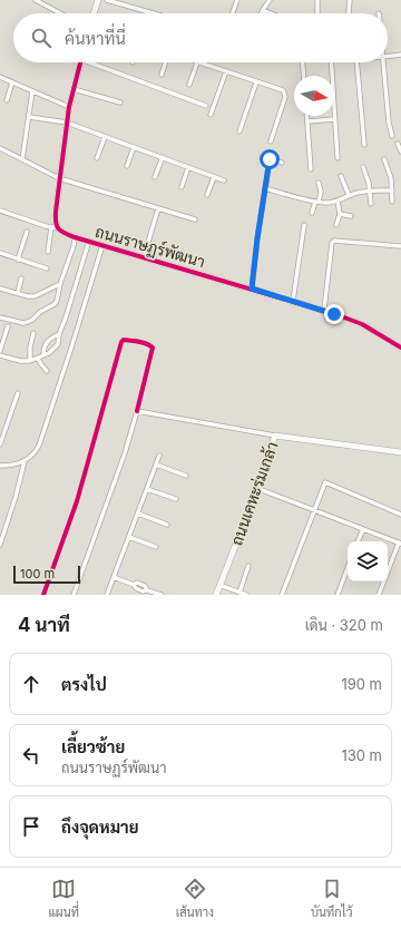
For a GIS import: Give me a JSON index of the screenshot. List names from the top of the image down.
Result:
{
  "streets": {
    "street": ["ถนนราษฏร์พัฒนา", "ถนนเคหะร่มเกล้า"]
  },
  "scale_bar": "100 m",
  "north": "right",
  "page": {
    "search": "ค้นหาที่นี่",
    "scale": "100 m",
    "heading": ["4 นาที", "เดิน · 320 m"],
    "list": [
      ["ตรงไป", "190 m"],
      ["เลี้ยวซ้าย", "ถนนราษฏร์พัฒนา", "130 m"],
      "ถึงจุดหมาย"
    ],
    "nav": ["แผนที่", "เส้นทาง", "บันทึกไว้"]
  }
}
